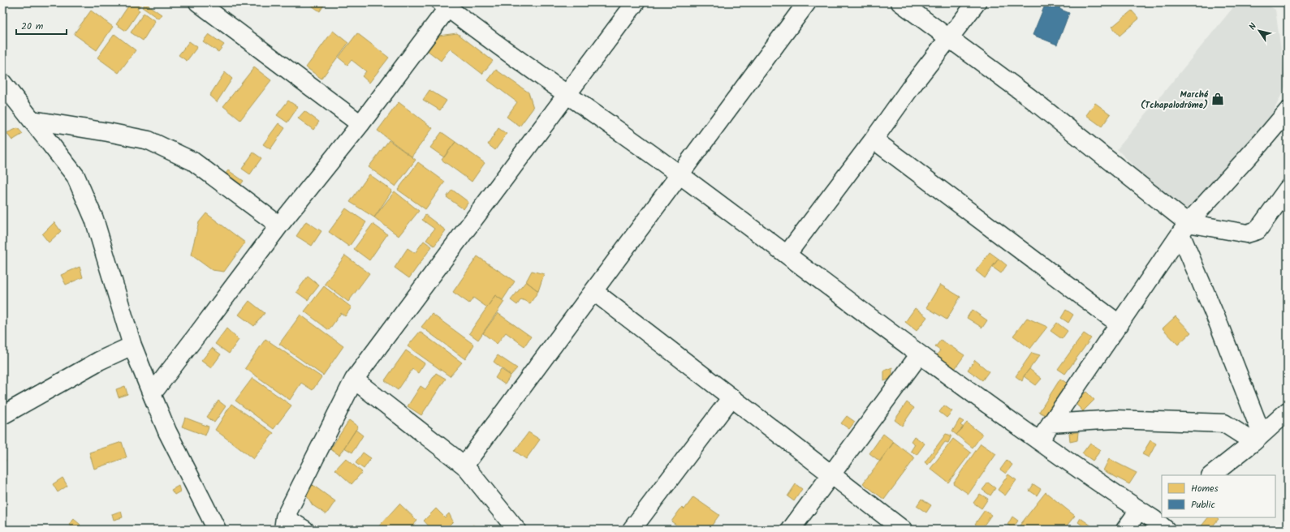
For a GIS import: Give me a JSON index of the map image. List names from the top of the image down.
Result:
{
  "places": {
    "shop": ["Marché (Tchapalodrôme)"]
  },
  "legend": ["Homes", "Public"],
  "scale_bar": "20 m",
  "north": "top left"
}
